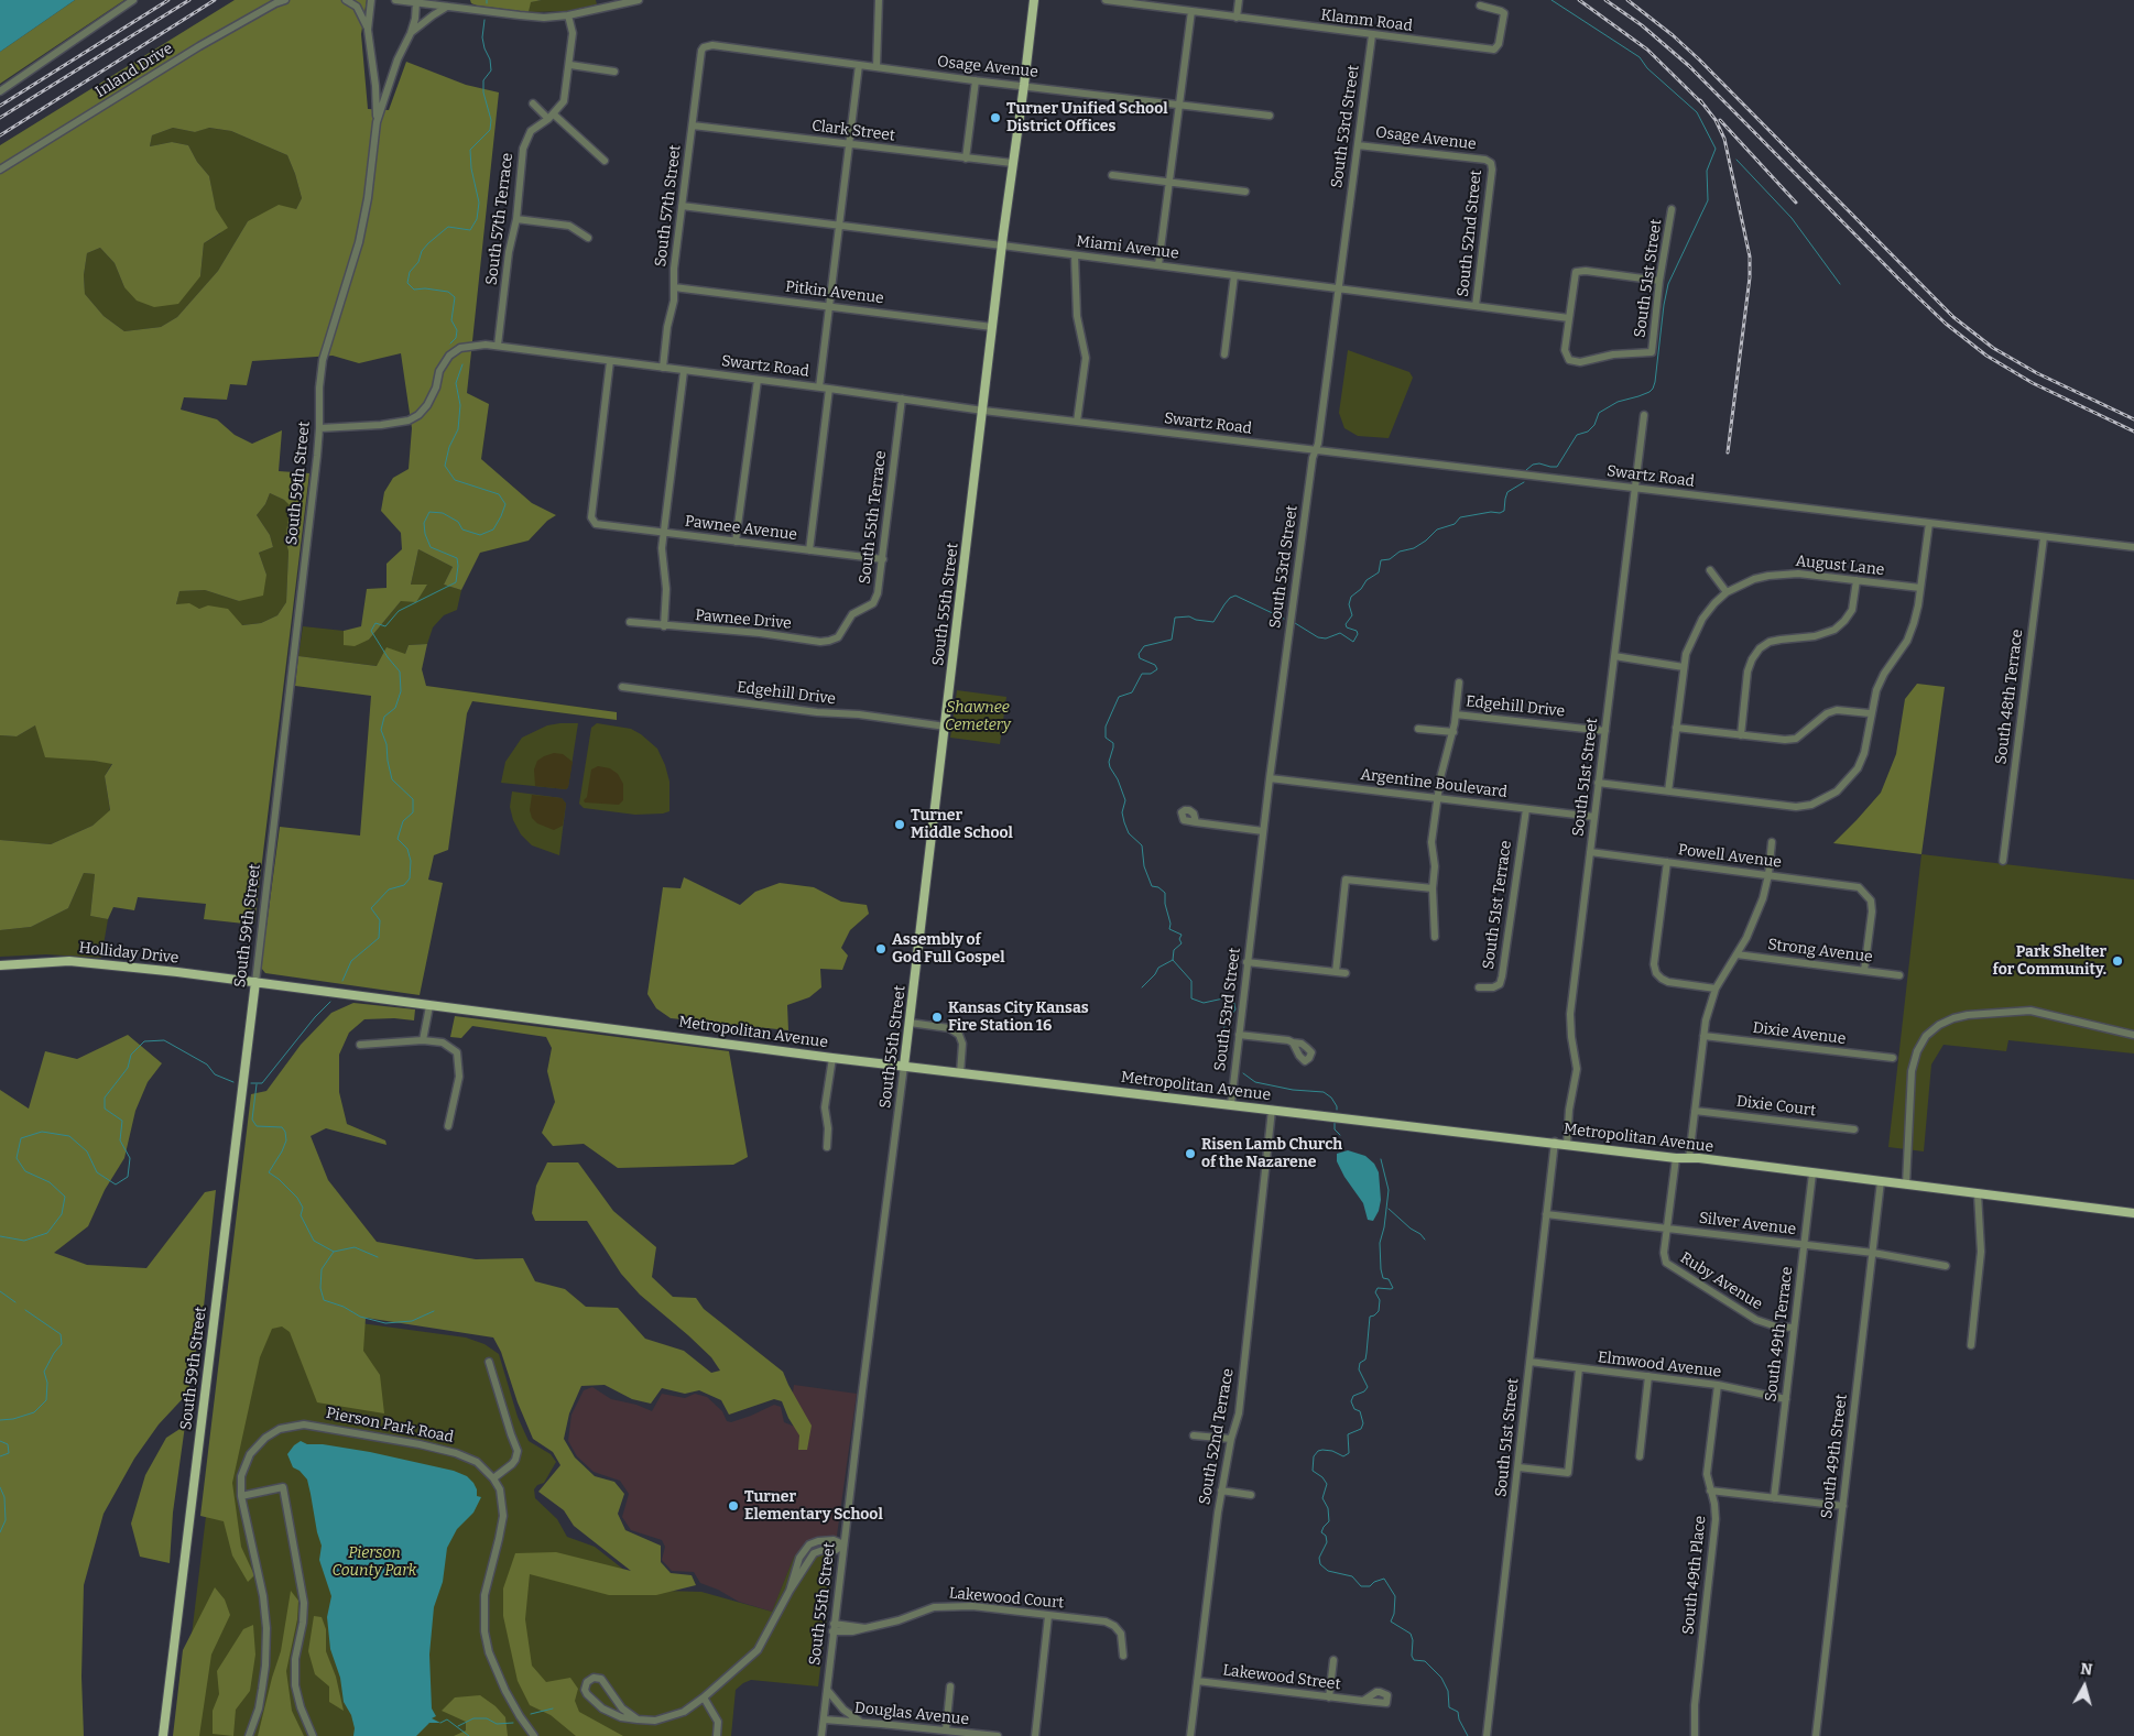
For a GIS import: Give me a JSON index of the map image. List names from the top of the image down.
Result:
{
  "streets": {
    "main road": [
      "South 59th Street",
      "South 55th Street",
      "Holliday Drive",
      "Metropolitan Avenue"
    ],
    "street": [
      "Klamm Road",
      "Osage Avenue",
      "Inland Drive",
      "South 53rd Street",
      "Clark Street",
      "South 57th Street",
      "South 57th Terrace",
      "South 52nd Street",
      "Miami Avenue",
      "South 51st Street",
      "Pitkin Avenue",
      "Swartz Road",
      "South 55th Terrace",
      "Pawnee Avenue",
      "August Lane",
      "Pawnee Drive",
      "Edgehill Drive",
      "South 48th Terrace",
      "Argentine Boulevard",
      "Powell Avenue",
      "South 51st Terrace",
      "Strong Avenue",
      "Dixie Avenue",
      "Dixie Court",
      "Silver Avenue",
      "Ruby Avenue",
      "South 49th Terrace",
      "Elmwood Avenue",
      "Pierson Park Road",
      "South 52nd Terrace",
      "South 49th Street",
      "South 49th Place",
      "Lakewood Court",
      "Lakewood Street",
      "Douglas Avenue"
    ]
  },
  "crossings": [
    ["Klamm Road", "South 53rd Street"],
    ["Osage Avenue", "South 53rd Street"],
    ["Osage Avenue", "South 57th Street"],
    ["Osage Avenue", "South 52nd Street"],
    ["Osage Avenue", "South 55th Street"],
    ["South 53rd Street", "Miami Avenue"],
    ["South 53rd Street", "Swartz Road"],
    ["South 53rd Street", "Argentine Boulevard"],
    ["South 53rd Street", "Metropolitan Avenue"],
    ["Clark Street", "South 57th Street"],
    ["Clark Street", "South 55th Street"],
    ["South 57th Street", "Miami Avenue"],
    ["South 57th Street", "Pitkin Avenue"],
    ["South 57th Street", "Swartz Road"],
    ["South 57th Terrace", "Swartz Road"],
    ["South 52nd Street", "Miami Avenue"],
    ["Miami Avenue", "South 51st Street"],
    ["Miami Avenue", "South 55th Street"],
    ["South 51st Street", "Swartz Road"],
    ["South 51st Street", "Edgehill Drive"],
    ["South 51st Street", "Argentine Boulevard"],
    ["South 51st Street", "Powell Avenue"],
    ["South 51st Street", "Metropolitan Avenue"],
    ["South 51st Street", "Silver Avenue"],
    ["South 51st Street", "Elmwood Avenue"],
    ["Pitkin Avenue", "South 55th Street"],
    ["Swartz Road", "South 59th Street"],
    ["Swartz Road", "South 55th Terrace"],
    ["Swartz Road", "Pawnee Avenue"],
    ["Swartz Road", "South 55th Street"],
    ["Swartz Road", "South 48th Terrace"],
    ["South 59th Street", "Holliday Drive"],
    ["South 59th Street", "Metropolitan Avenue"],
    ["South 55th Terrace", "Pawnee Avenue"],
    ["South 55th Terrace", "Pawnee Drive"],
    ["South 55th Street", "Edgehill Drive"],
    ["South 55th Street", "Metropolitan Avenue"],
    ["South 55th Street", "Lakewood Court"],
    ["South 55th Street", "Douglas Avenue"],
    ["Argentine Boulevard", "South 51st Terrace"],
    ["Powell Avenue", "Strong Avenue"],
    ["Holliday Drive", "Metropolitan Avenue"],
    ["Metropolitan Avenue", "South 49th Terrace"],
    ["Metropolitan Avenue", "South 52nd Terrace"],
    ["Metropolitan Avenue", "South 49th Street"],
    ["Silver Avenue", "Ruby Avenue"],
    ["Silver Avenue", "South 49th Terrace"],
    ["Silver Avenue", "South 49th Street"],
    ["Ruby Avenue", "South 49th Terrace"],
    ["South 49th Terrace", "Elmwood Avenue"],
    ["Elmwood Avenue", "South 49th Place"],
    ["South 52nd Terrace", "Lakewood Street"]
  ],
  "parks": ["Shawnee Cemetery", "Pierson County Park"],
  "places": [
    "Turner Unified School District Offices",
    "Turner Middle School",
    "Assembly of God Full Gospel",
    "Park Shelter for Community.",
    "Kansas City Kansas Fire Station 16",
    "Risen Lamb Church of the Nazarene",
    "Turner Elementary School"
  ],
  "north": "top"
}
